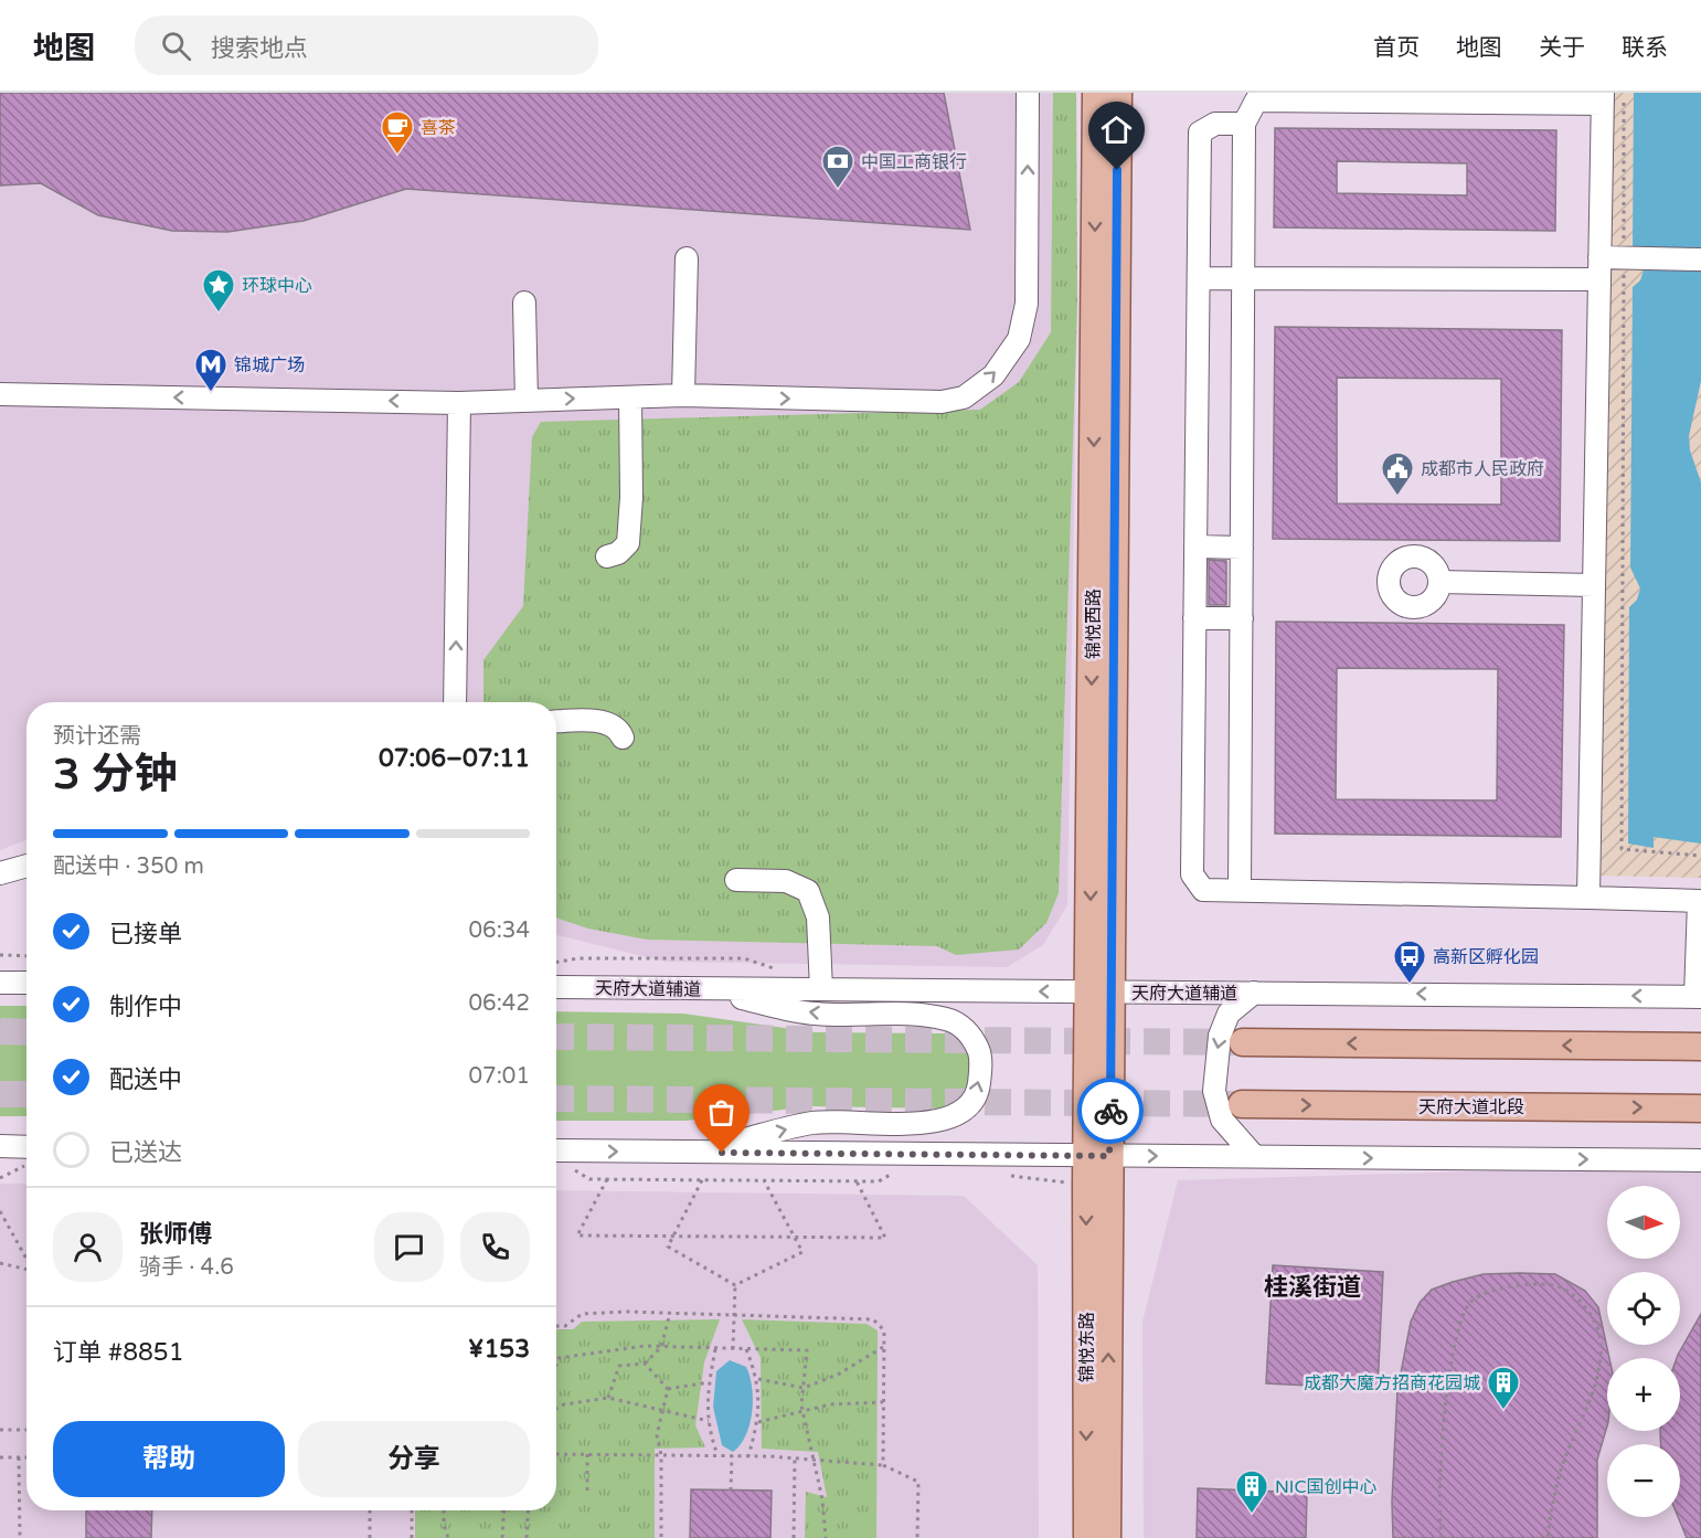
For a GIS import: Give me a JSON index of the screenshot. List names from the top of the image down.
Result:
{
  "streets": {
    "main road": ["锦悦西路", "天府大道北段", "锦悦东路"],
    "street": ["天府大道辅道"]
  },
  "crossings": [
    ["锦悦西路", "天府大道辅道"],
    ["锦悦西路", "锦悦东路"]
  ],
  "districts": ["桂溪街道"],
  "places": {
    "cafe": ["喜茶"],
    "bank": ["中国工商银行"],
    "place": ["环球中心"],
    "metro station": ["锦城广场"],
    "public building": ["成都市人民政府"],
    "bus stop": ["高新区孵化园"],
    "building": ["成都大魔方招商花园城", "NIC国创中心"]
  },
  "north": "right",
  "page": {
    "header": "地图",
    "search": "搜索地点",
    "nav": [
      "首页",
      "地图",
      "关于",
      "联系"
    ],
    "heading": ["3 分钟", "预计还需", "07:06–07:11"],
    "panel": [
      "张师傅",
      "骑手 · 4.6",
      "订单 #8851",
      "¥153"
    ],
    "bar": "配送中 · 350 m",
    "list": [
      ["已接单", "06:34"],
      ["制作中", "06:42"],
      ["配送中", "07:01"],
      "已送达"
    ],
    "map_buttons": ["+", "−"],
    "buttons": ["帮助", "分享"]
  }
}
